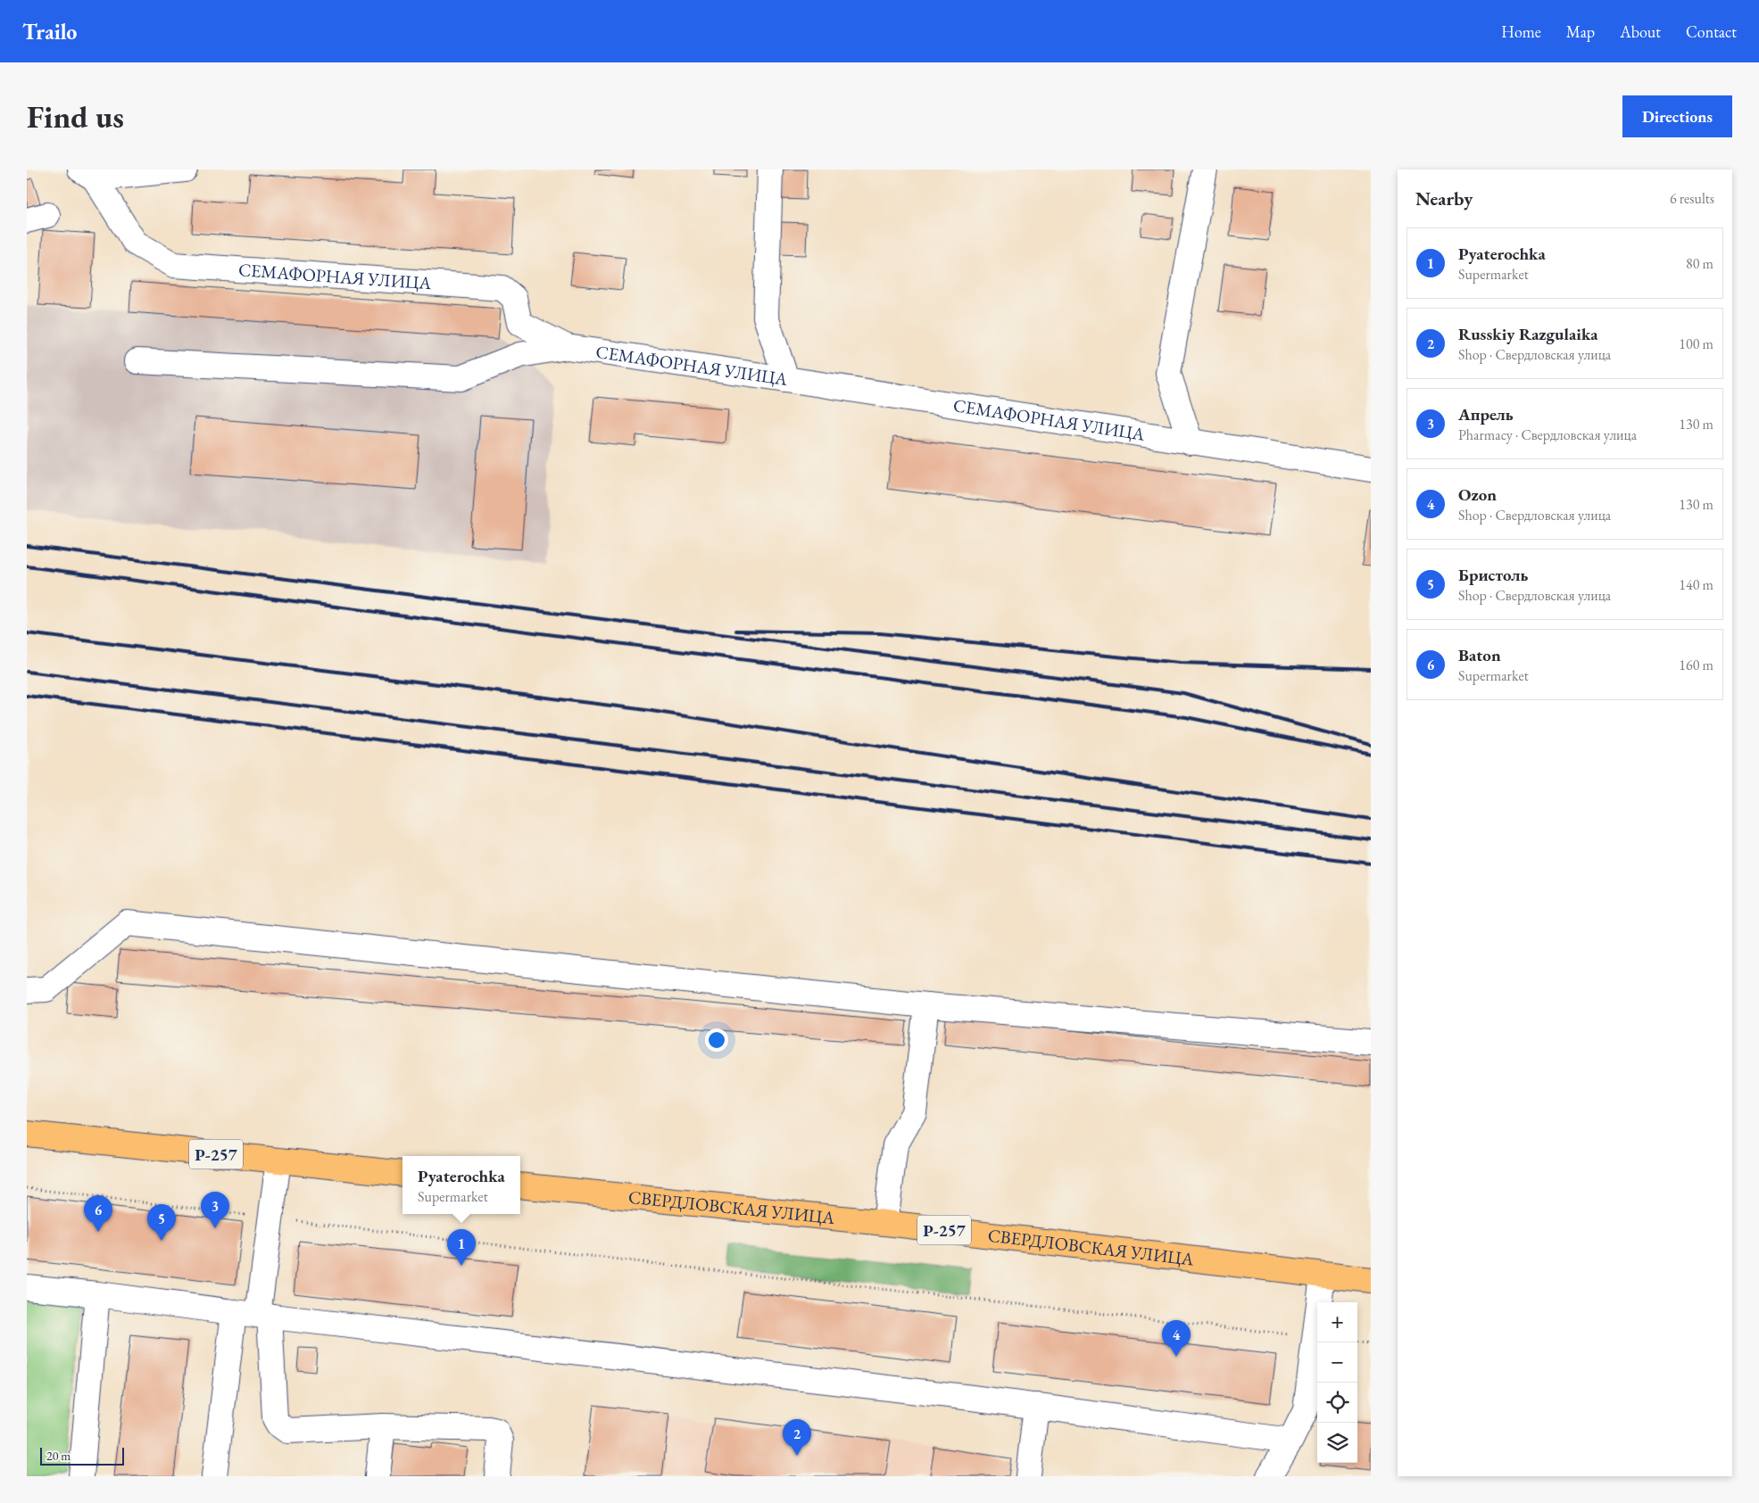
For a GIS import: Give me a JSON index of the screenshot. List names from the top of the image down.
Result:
{
  "streets": {
    "highway": ["Р-257", "СВЕРДЛОВСКАЯ УЛИЦА"],
    "street": ["СЕМАФОРНАЯ УЛИЦА"]
  },
  "scale_bar": "20 m",
  "page": {
    "header": "Trailo",
    "nav": [
      "Home",
      "Map",
      "About",
      "Contact"
    ],
    "buttons": "Directions",
    "title": "Find us",
    "heading": ["Nearby", "6 results"],
    "list": [
      {
        "mark": "1",
        "name": "Pyaterochka",
        "note": "Supermarket",
        "value": "80 m"
      },
      {
        "mark": "2",
        "name": "Russkiy Razgulaika",
        "note": "Shop · Свердловская улица",
        "value": "100 m"
      },
      {
        "mark": "3",
        "name": "Апрель",
        "note": "Pharmacy · Свердловская улица",
        "value": "130 m"
      },
      {
        "mark": "4",
        "name": "Ozon",
        "note": "Shop · Свердловская улица",
        "value": "130 m"
      },
      {
        "mark": "5",
        "name": "Бристоль",
        "note": "Shop · Свердловская улица",
        "value": "140 m"
      },
      {
        "mark": "6",
        "name": "Baton",
        "note": "Supermarket",
        "value": "160 m"
      }
    ],
    "popup": ["Pyaterochka", "Supermarket"],
    "pins": [
      "3",
      "6",
      "5",
      "1",
      "4",
      "2"
    ],
    "map_buttons": ["+", "−"],
    "scale": "20 m"
  }
}
